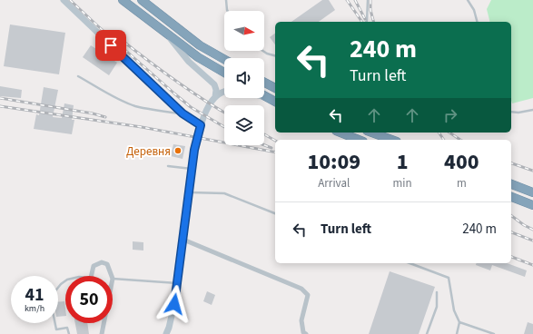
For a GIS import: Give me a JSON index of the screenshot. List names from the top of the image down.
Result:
{
  "places": ["Деревня"],
  "north": "right",
  "page": {
    "turn": ["240 m", "Turn left"],
    "eta": [
      "10:09",
      "Arrival",
      "1",
      "min",
      "400",
      "m"
    ],
    "list": [
      {
        "name": "Turn left",
        "value": "240 m"
      }
    ],
    "speed": "41 km/h",
    "limit": "50"
  }
}
